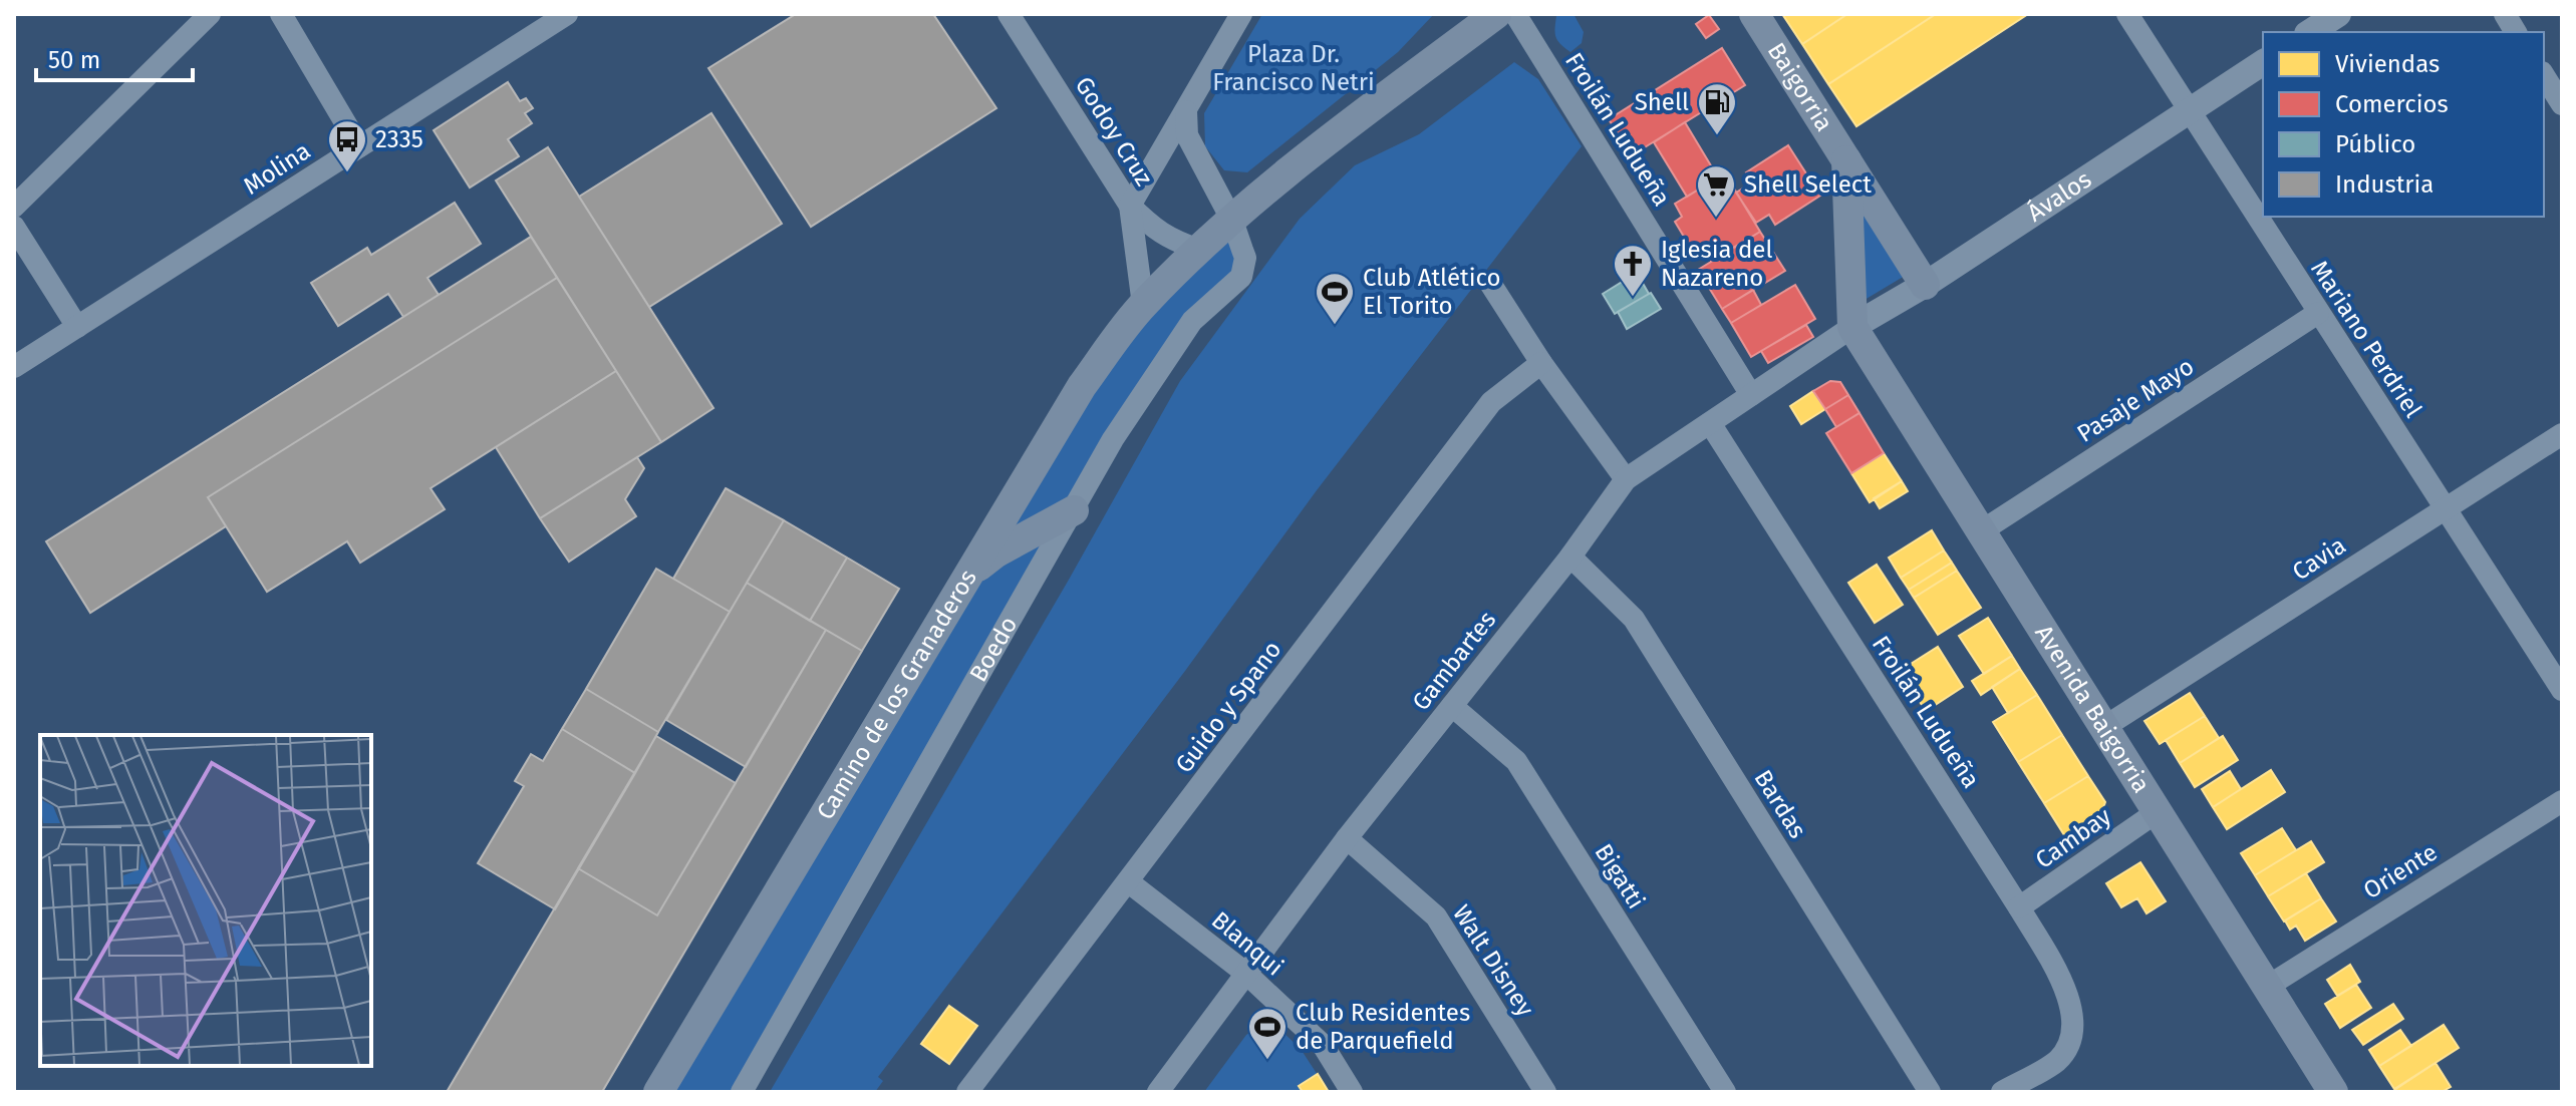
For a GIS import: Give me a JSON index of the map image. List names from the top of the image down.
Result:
{
  "streets": {
    "main road": ["Baigorria", "Camino de los Granaderos", "Avenida Baigorria"],
    "street": [
      "Froilán Ludueña",
      "Godoy Cruz",
      "Molina",
      "Ávalos",
      "Mariano Perdriel",
      "Pasaje Mayo",
      "Cavia",
      "Boedo",
      "Gambartes",
      "Guido y Spano",
      "Bardas",
      "Cambay",
      "Oriente",
      "Bigatti",
      "Blanqui",
      "Walt Disney"
    ]
  },
  "crossings": [
    ["Baigorria", "Ávalos"],
    ["Froilán Ludueña", "Gambartes"],
    ["Froilán Ludueña", "Cambay"],
    ["Godoy Cruz", "Camino de los Granaderos"],
    ["Ávalos", "Mariano Perdriel"],
    ["Ávalos", "Gambartes"],
    ["Ávalos", "Avenida Baigorria"],
    ["Mariano Perdriel", "Pasaje Mayo"],
    ["Mariano Perdriel", "Cavia"],
    ["Pasaje Mayo", "Avenida Baigorria"],
    ["Cavia", "Avenida Baigorria"],
    ["Gambartes", "Avenida Baigorria"],
    ["Gambartes", "Bardas"],
    ["Gambartes", "Bigatti"],
    ["Gambartes", "Blanqui"],
    ["Gambartes", "Walt Disney"],
    ["Guido y Spano", "Blanqui"],
    ["Avenida Baigorria", "Cambay"],
    ["Avenida Baigorria", "Oriente"]
  ],
  "parks": ["Plaza Dr. Francisco Netri"],
  "places": {
    "fuel station": ["Shell"],
    "bus stop": ["2335"],
    "supermarket": ["Shell Select"],
    "church": ["Iglesia del Nazareno"],
    "sports": ["Club Atlético El Torito", "Club Residentes de Parquefield"]
  },
  "legend": [
    "Viviendas",
    "Comercios",
    "Público",
    "Industria"
  ],
  "scale_bar": "50 m"
}
